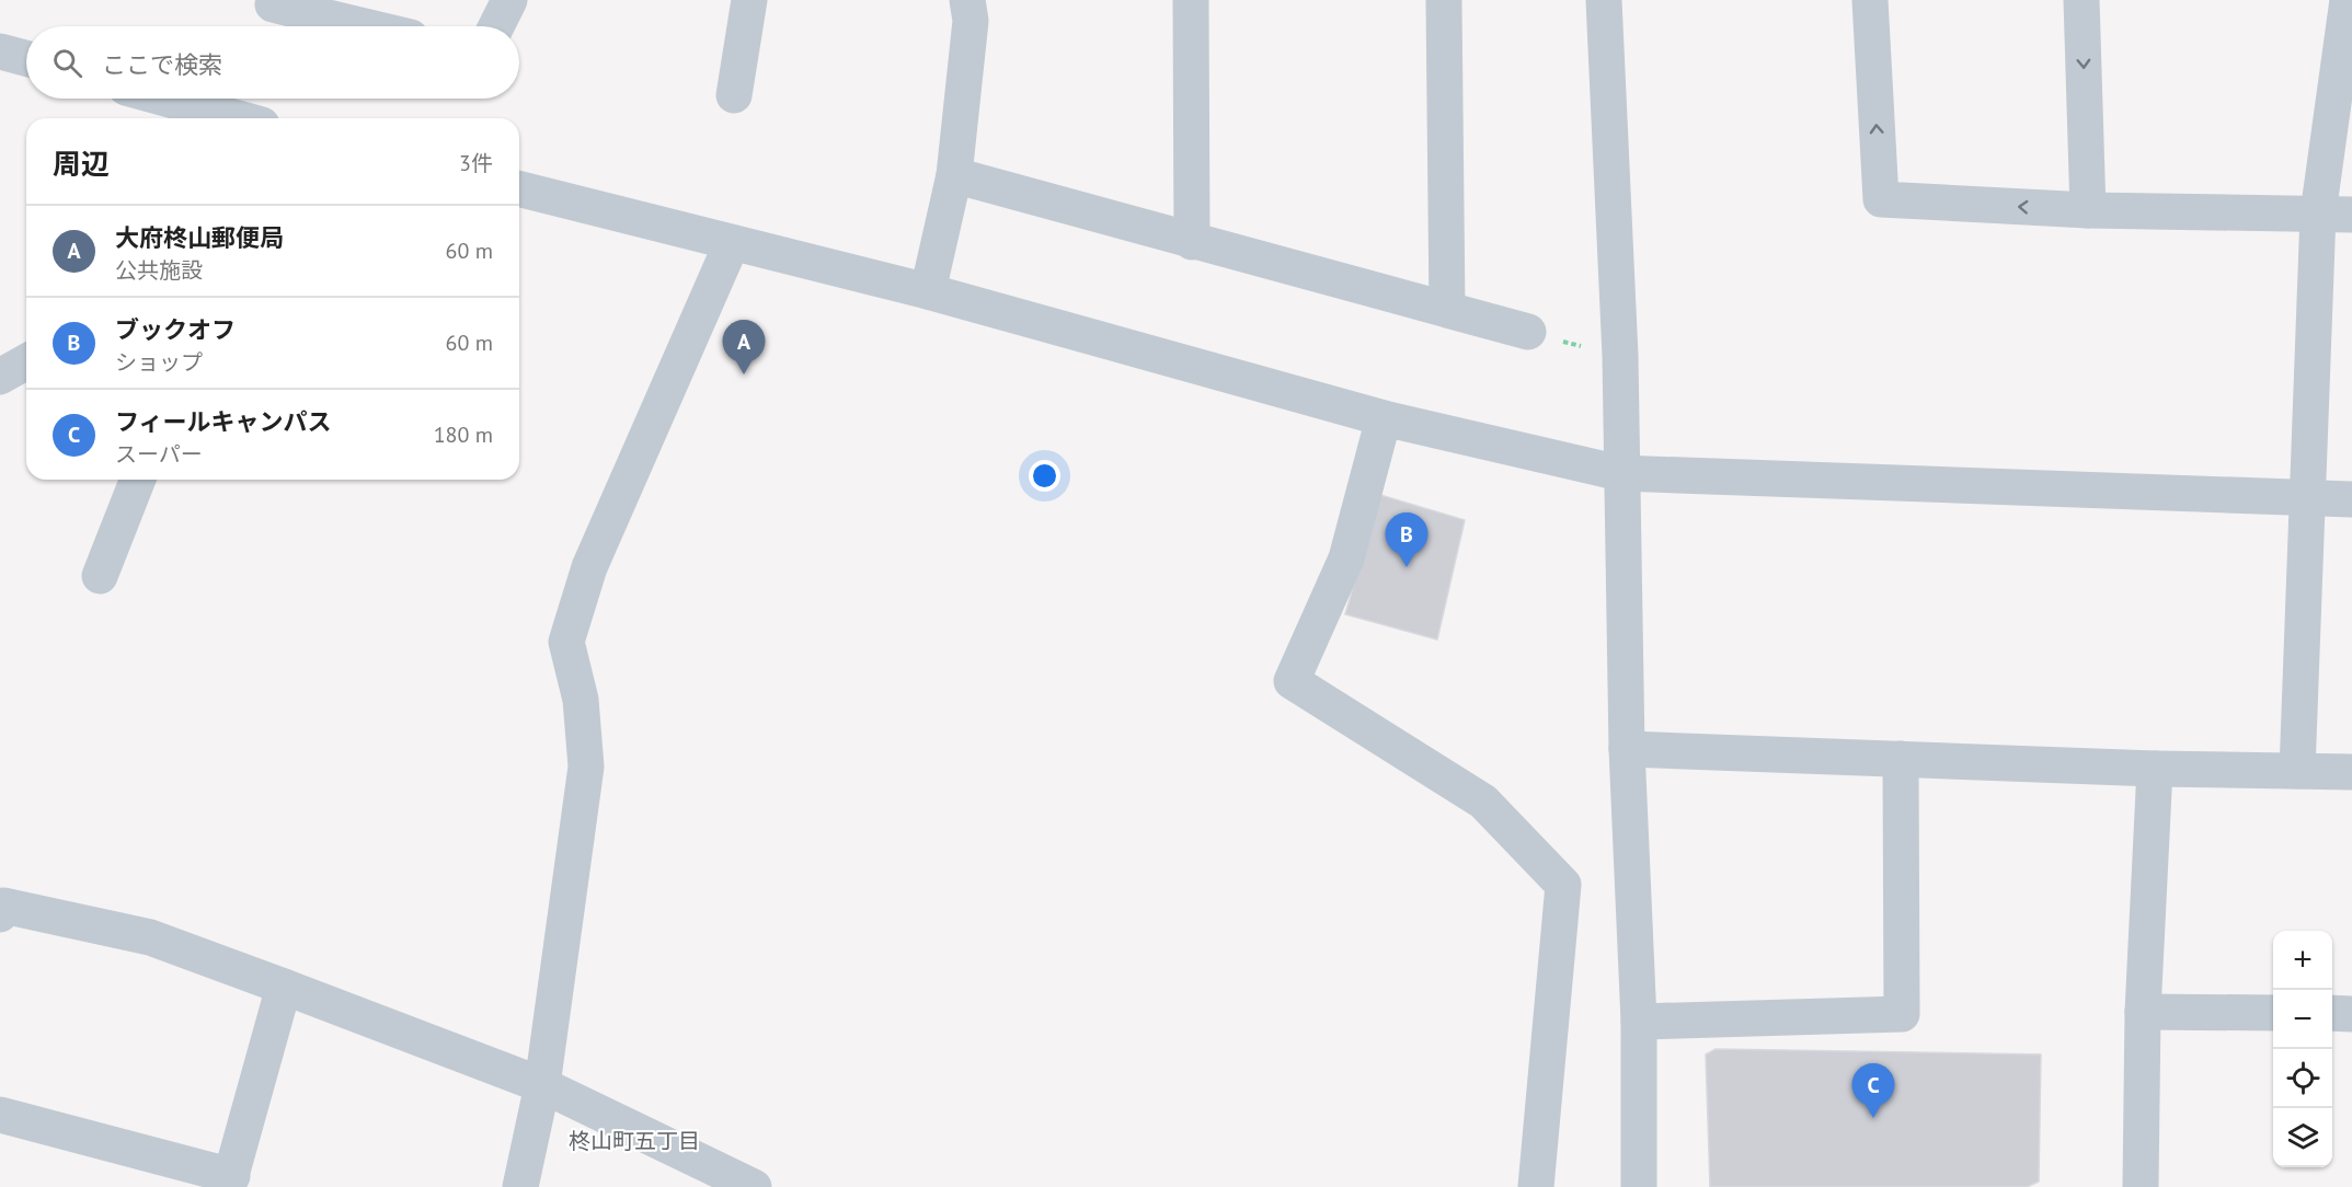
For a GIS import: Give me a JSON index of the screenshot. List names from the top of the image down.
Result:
{
  "districts": ["柊山町五丁目"],
  "page": {
    "search": "ここで検索",
    "heading": ["周辺", "3件"],
    "list": [
      {
        "mark": "A",
        "name": "大府柊山郵便局",
        "note": "公共施設",
        "value": "60 m"
      },
      {
        "mark": "B",
        "name": "ブックオフ",
        "note": "ショップ",
        "value": "60 m"
      },
      {
        "mark": "C",
        "name": "フィールキャンパス",
        "note": "スーパー",
        "value": "180 m"
      }
    ],
    "pins": ["A", "B", "C"],
    "map_buttons": ["+", "−"]
  }
}
